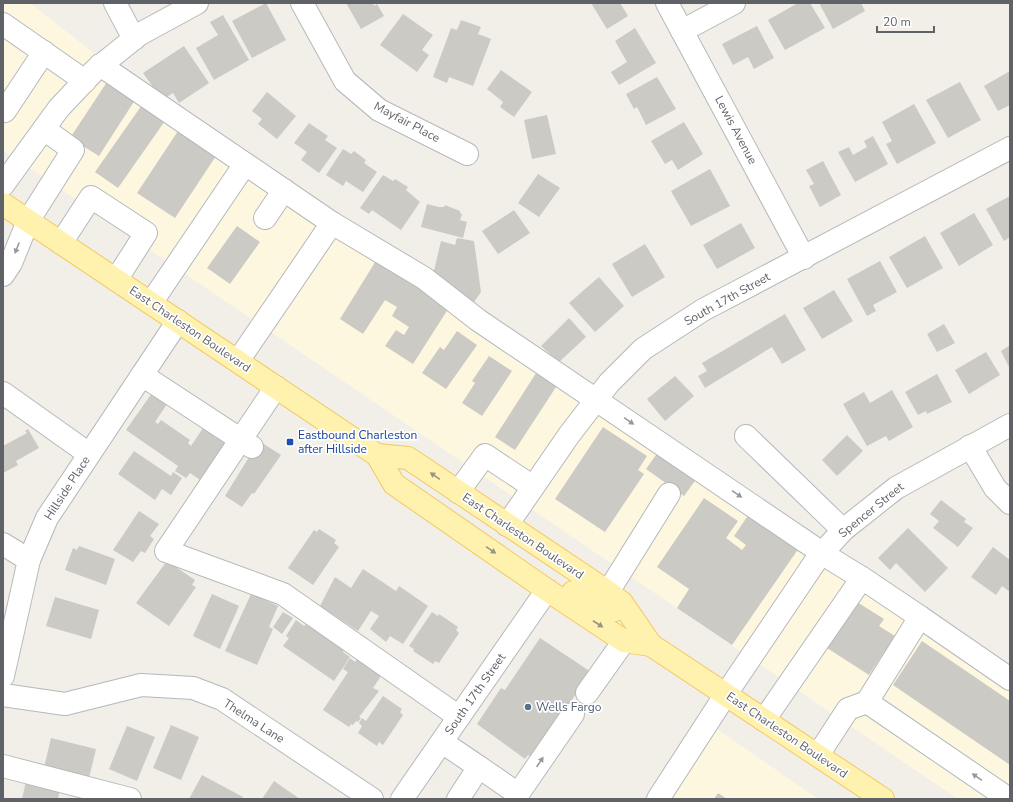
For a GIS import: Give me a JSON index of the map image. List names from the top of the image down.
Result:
{
  "streets": {
    "main road": ["East Charleston Boulevard"],
    "street": [
      "Mayfair Place",
      "Lewis Avenue",
      "South 17th Street",
      "Hillside Place",
      "Spencer Street",
      "Thelma Lane"
    ]
  },
  "crossings": [
    ["Lewis Avenue", "South 17th Street"],
    ["South 17th Street", "East Charleston Boulevard"],
    ["East Charleston Boulevard", "Hillside Place"],
    ["East Charleston Boulevard", "Spencer Street"]
  ],
  "places": {
    "transit": ["Eastbound Charleston after Hillside"],
    "other": ["Wells Fargo"]
  },
  "scale_bar": "20 m"
}
